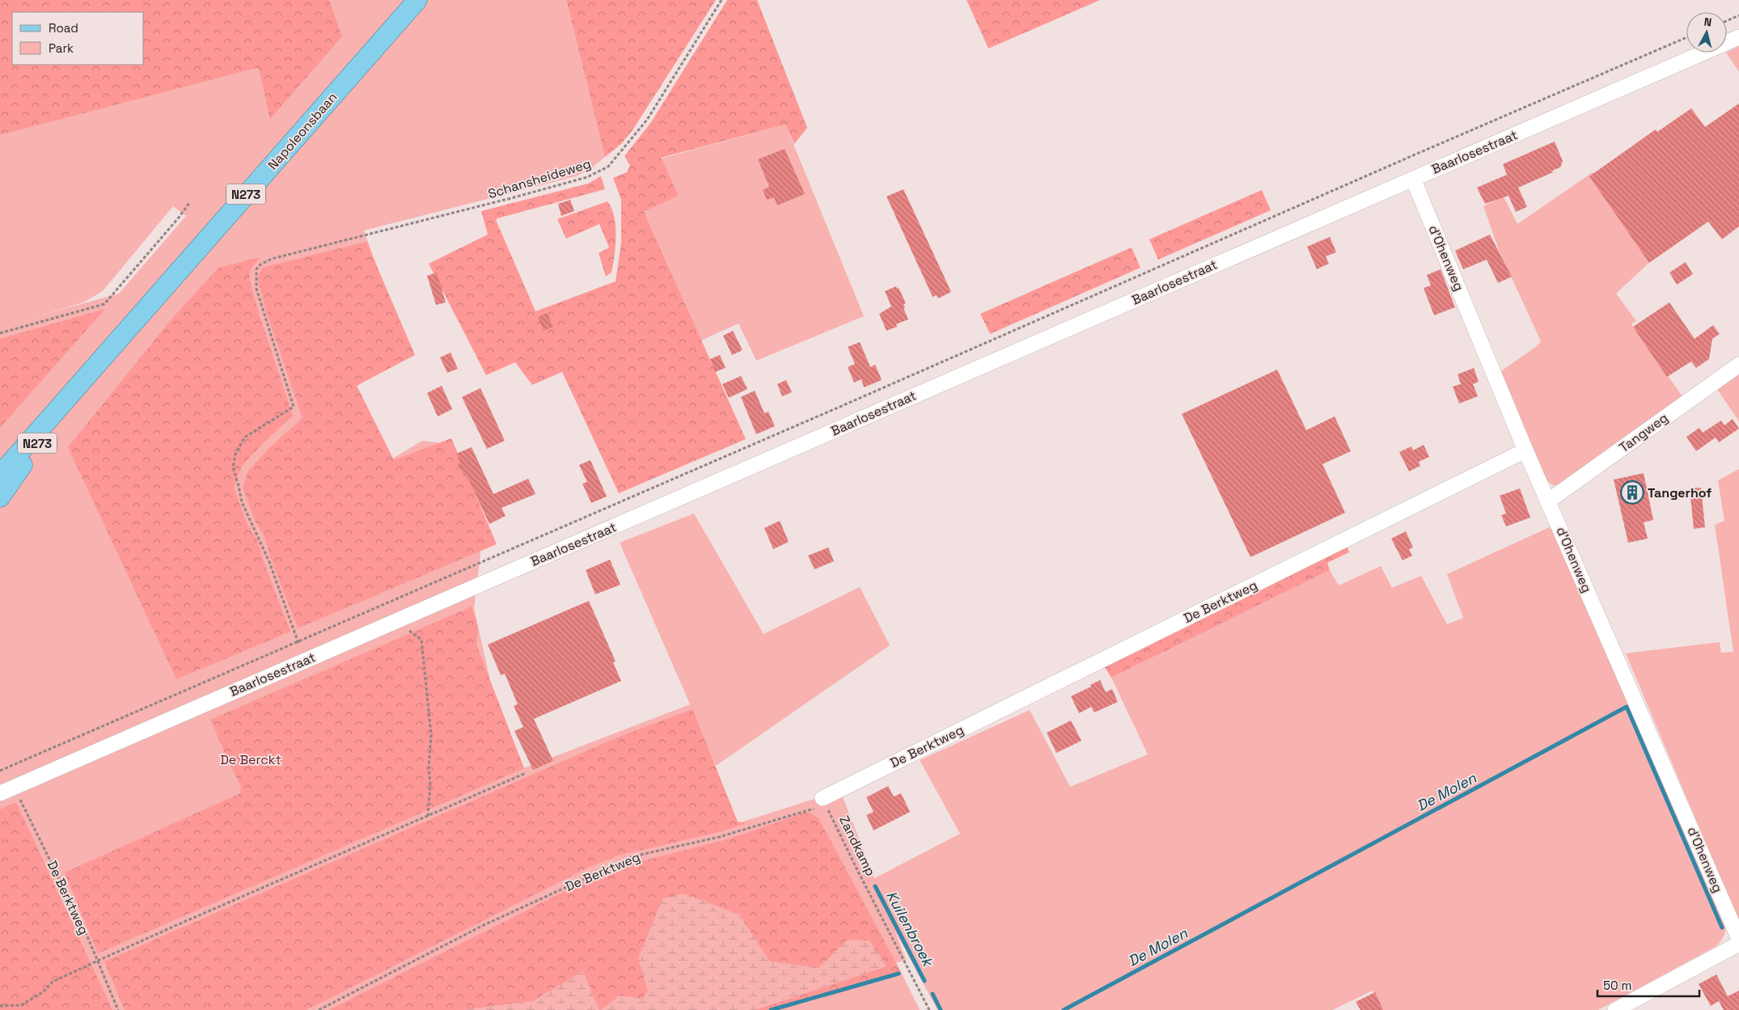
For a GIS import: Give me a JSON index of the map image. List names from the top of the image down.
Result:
{
  "streets": {
    "main road": ["Napoleonsbaan", "N273"],
    "street": [
      "Baarlosestraat",
      "d'Ohenweg",
      "Tangweg",
      "De Berktweg"
    ],
    "path": ["Schansheideweg", "Zandkamp"]
  },
  "crossings": [
    ["Baarlosestraat", "d'Ohenweg"],
    ["Baarlosestraat", "De Berktweg"],
    ["d'Ohenweg", "Tangweg"],
    ["d'Ohenweg", "De Berktweg"],
    ["De Berktweg", "Zandkamp"]
  ],
  "water": ["De Molen", "Kuilenbroek"],
  "parks": ["De Berckt"],
  "places": {
    "building": ["Tangerhof"]
  },
  "legend": ["Road", "Park"],
  "scale_bar": "50 m",
  "north": "top"
}
